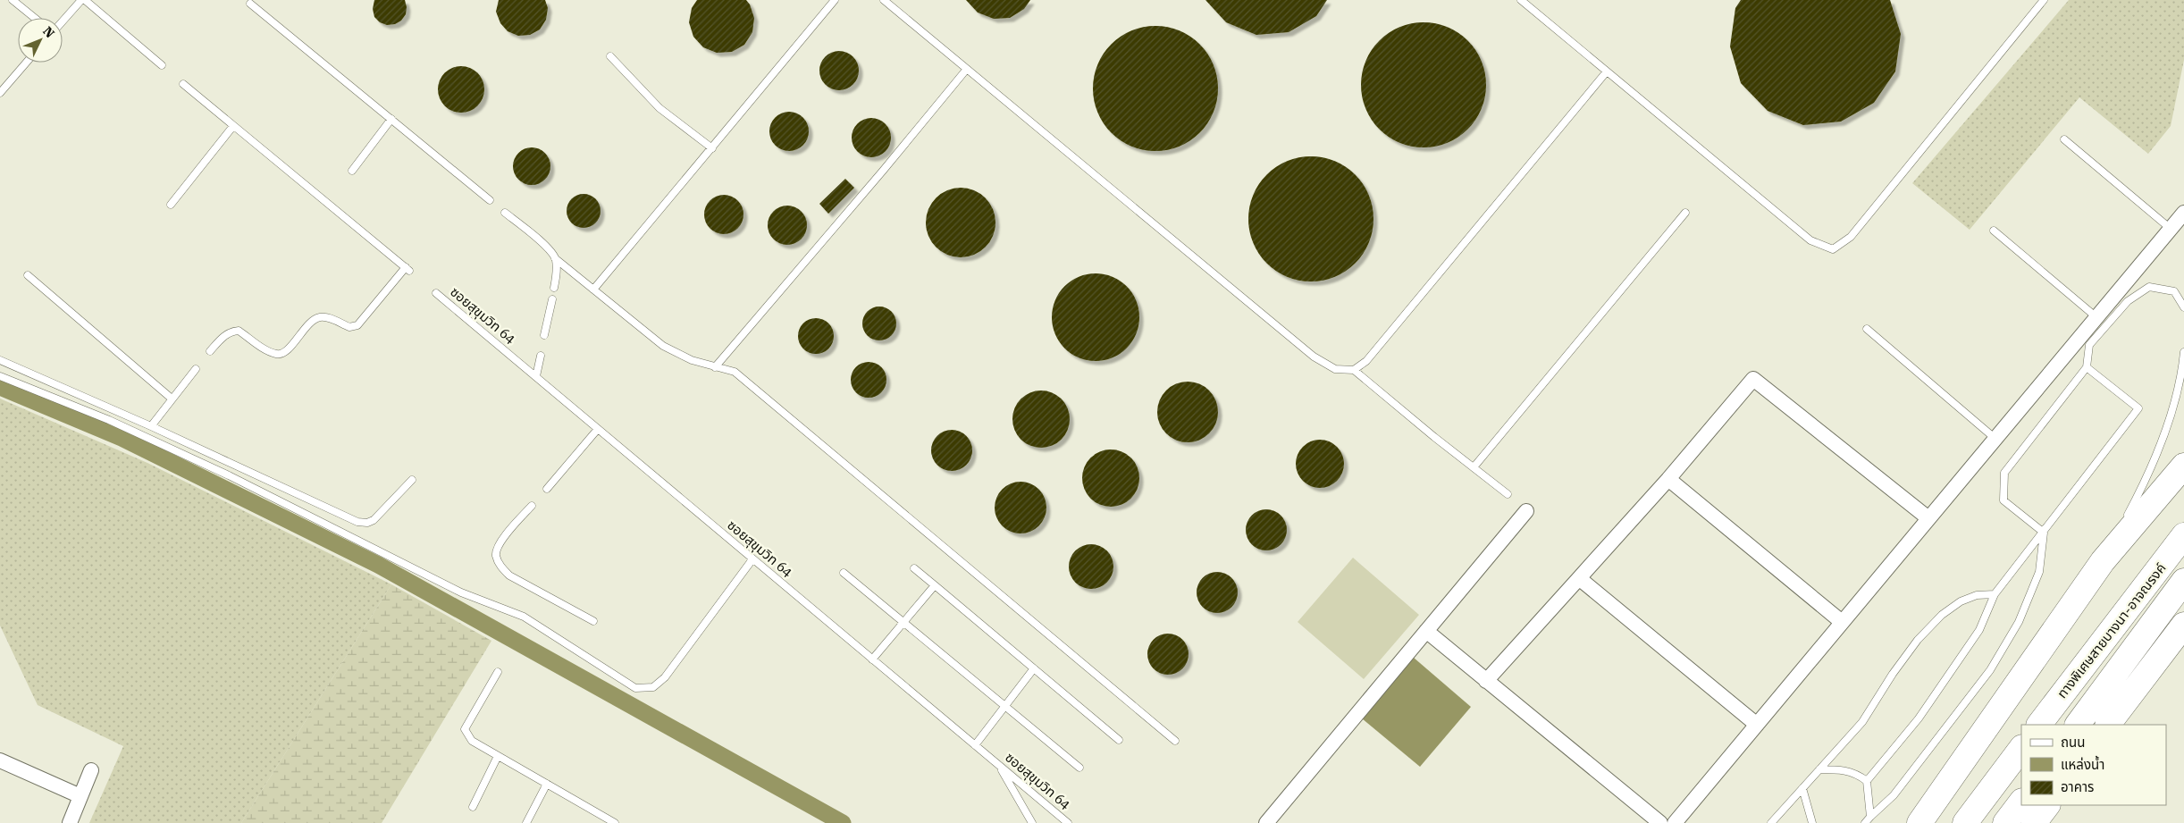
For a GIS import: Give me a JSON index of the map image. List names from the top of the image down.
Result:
{
  "streets": {
    "highway": ["ทางพิเศษสายบางนา-อาจณรงค์"],
    "lane": ["ซอยสุขุมวิท 64"]
  },
  "legend": ["ถนน", "แหล่งน้ำ", "อาคาร"],
  "north": "top right"
}
